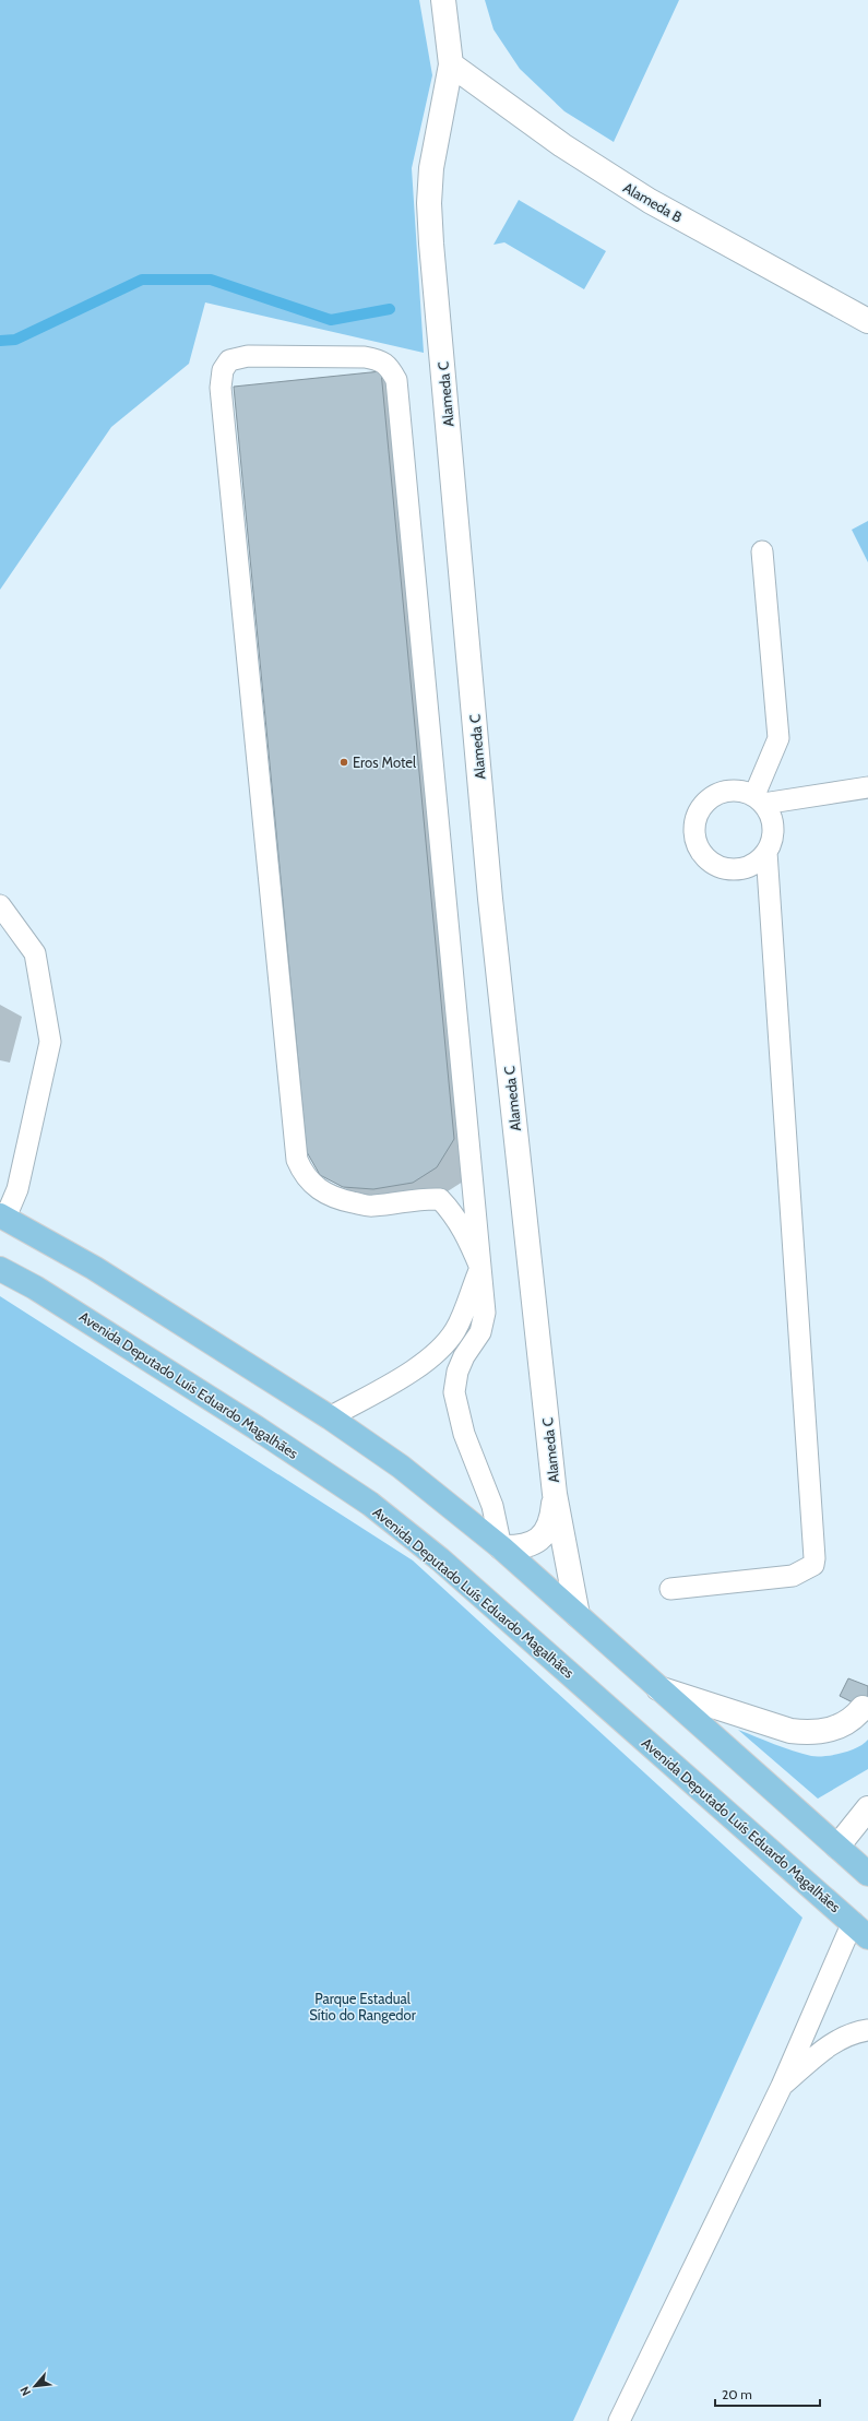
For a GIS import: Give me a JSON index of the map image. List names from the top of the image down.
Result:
{
  "streets": {
    "main road": ["Avenida Deputado Luís Eduardo Magalhães"],
    "street": ["Alameda B", "Alameda C"]
  },
  "crossings": [
    ["Alameda B", "Alameda C"]
  ],
  "parks": ["Parque Estadual Sítio do Rangedor"],
  "places": ["Eros Motel"],
  "scale_bar": "20 m",
  "north": "bottom left"
}
